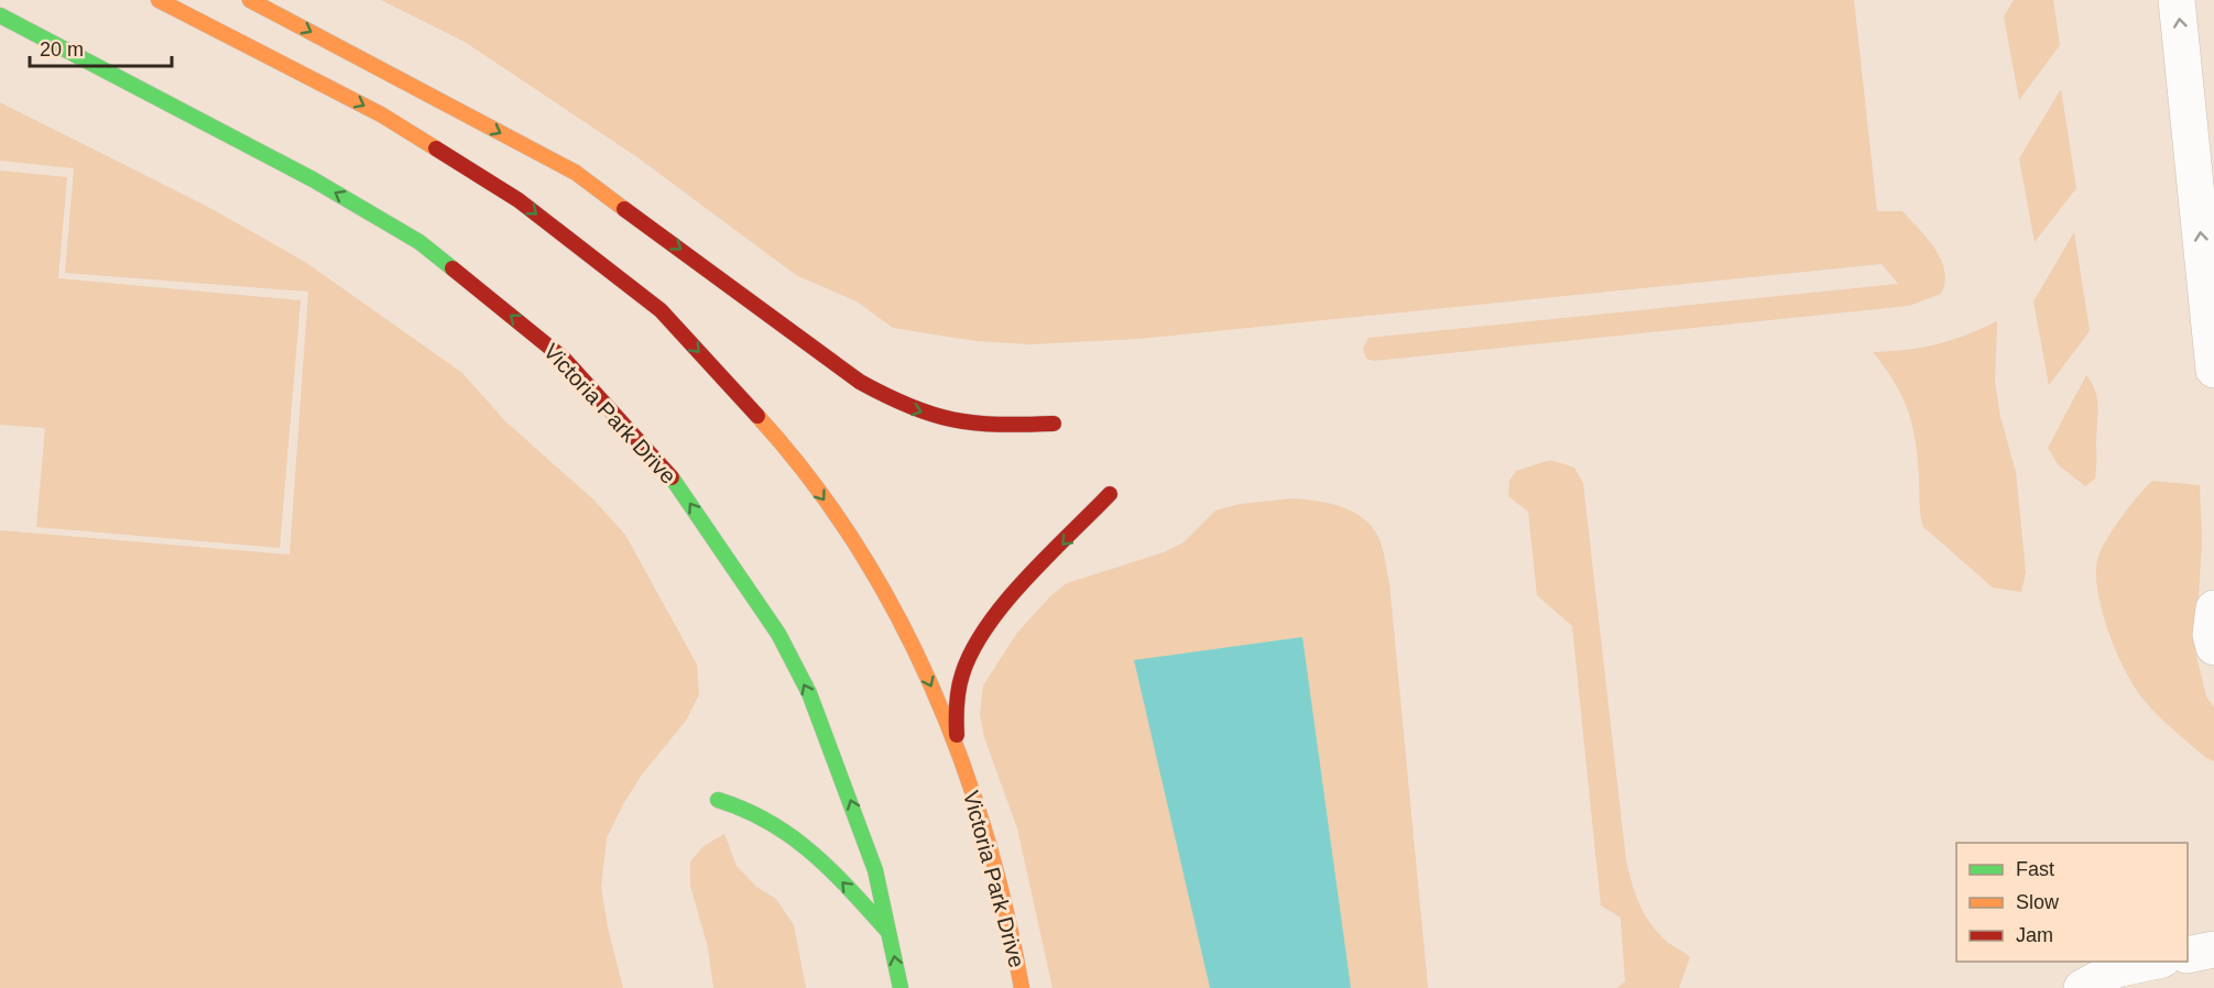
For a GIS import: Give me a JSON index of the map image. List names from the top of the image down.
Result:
{
  "streets": {
    "street": ["Victoria Park Drive"]
  },
  "legend": ["Fast", "Slow", "Jam"],
  "scale_bar": "20 m"
}
